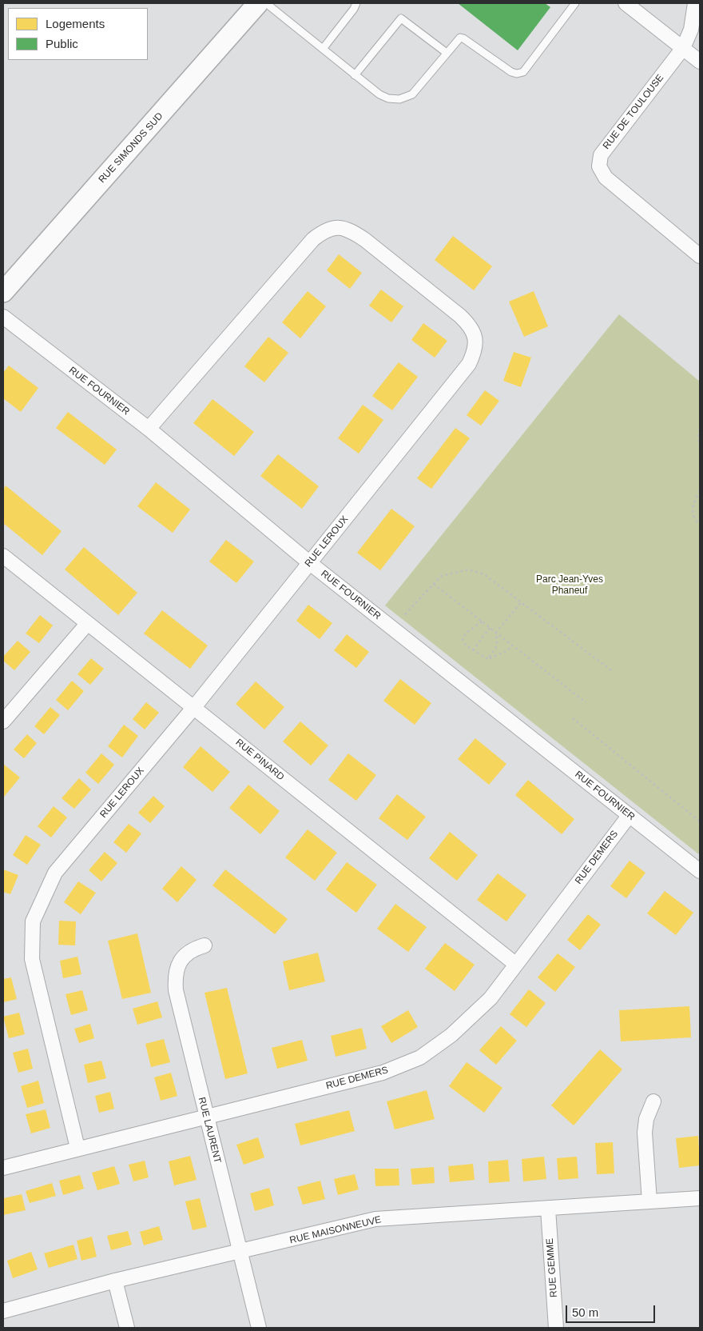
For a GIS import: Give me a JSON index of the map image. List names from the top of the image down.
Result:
{
  "streets": {
    "street": [
      "RUE DE TOULOUSE",
      "RUE SIMONDS SUD",
      "RUE FOURNIER",
      "RUE LEROUX",
      "RUE PINARD",
      "RUE DEMERS",
      "RUE LAURENT",
      "RUE MAISONNEUVE",
      "RUE GEMME"
    ]
  },
  "crossings": [
    ["RUE FOURNIER", "RUE LEROUX"],
    ["RUE FOURNIER", "RUE DEMERS"],
    ["RUE LEROUX", "RUE PINARD"],
    ["RUE LEROUX", "RUE DEMERS"],
    ["RUE PINARD", "RUE DEMERS"],
    ["RUE DEMERS", "RUE LAURENT"],
    ["RUE LAURENT", "RUE MAISONNEUVE"],
    ["RUE MAISONNEUVE", "RUE GEMME"]
  ],
  "parks": ["Parc Jean-Yves Phaneuf"],
  "legend": ["Logements", "Public"],
  "scale_bar": "50 m"
}
